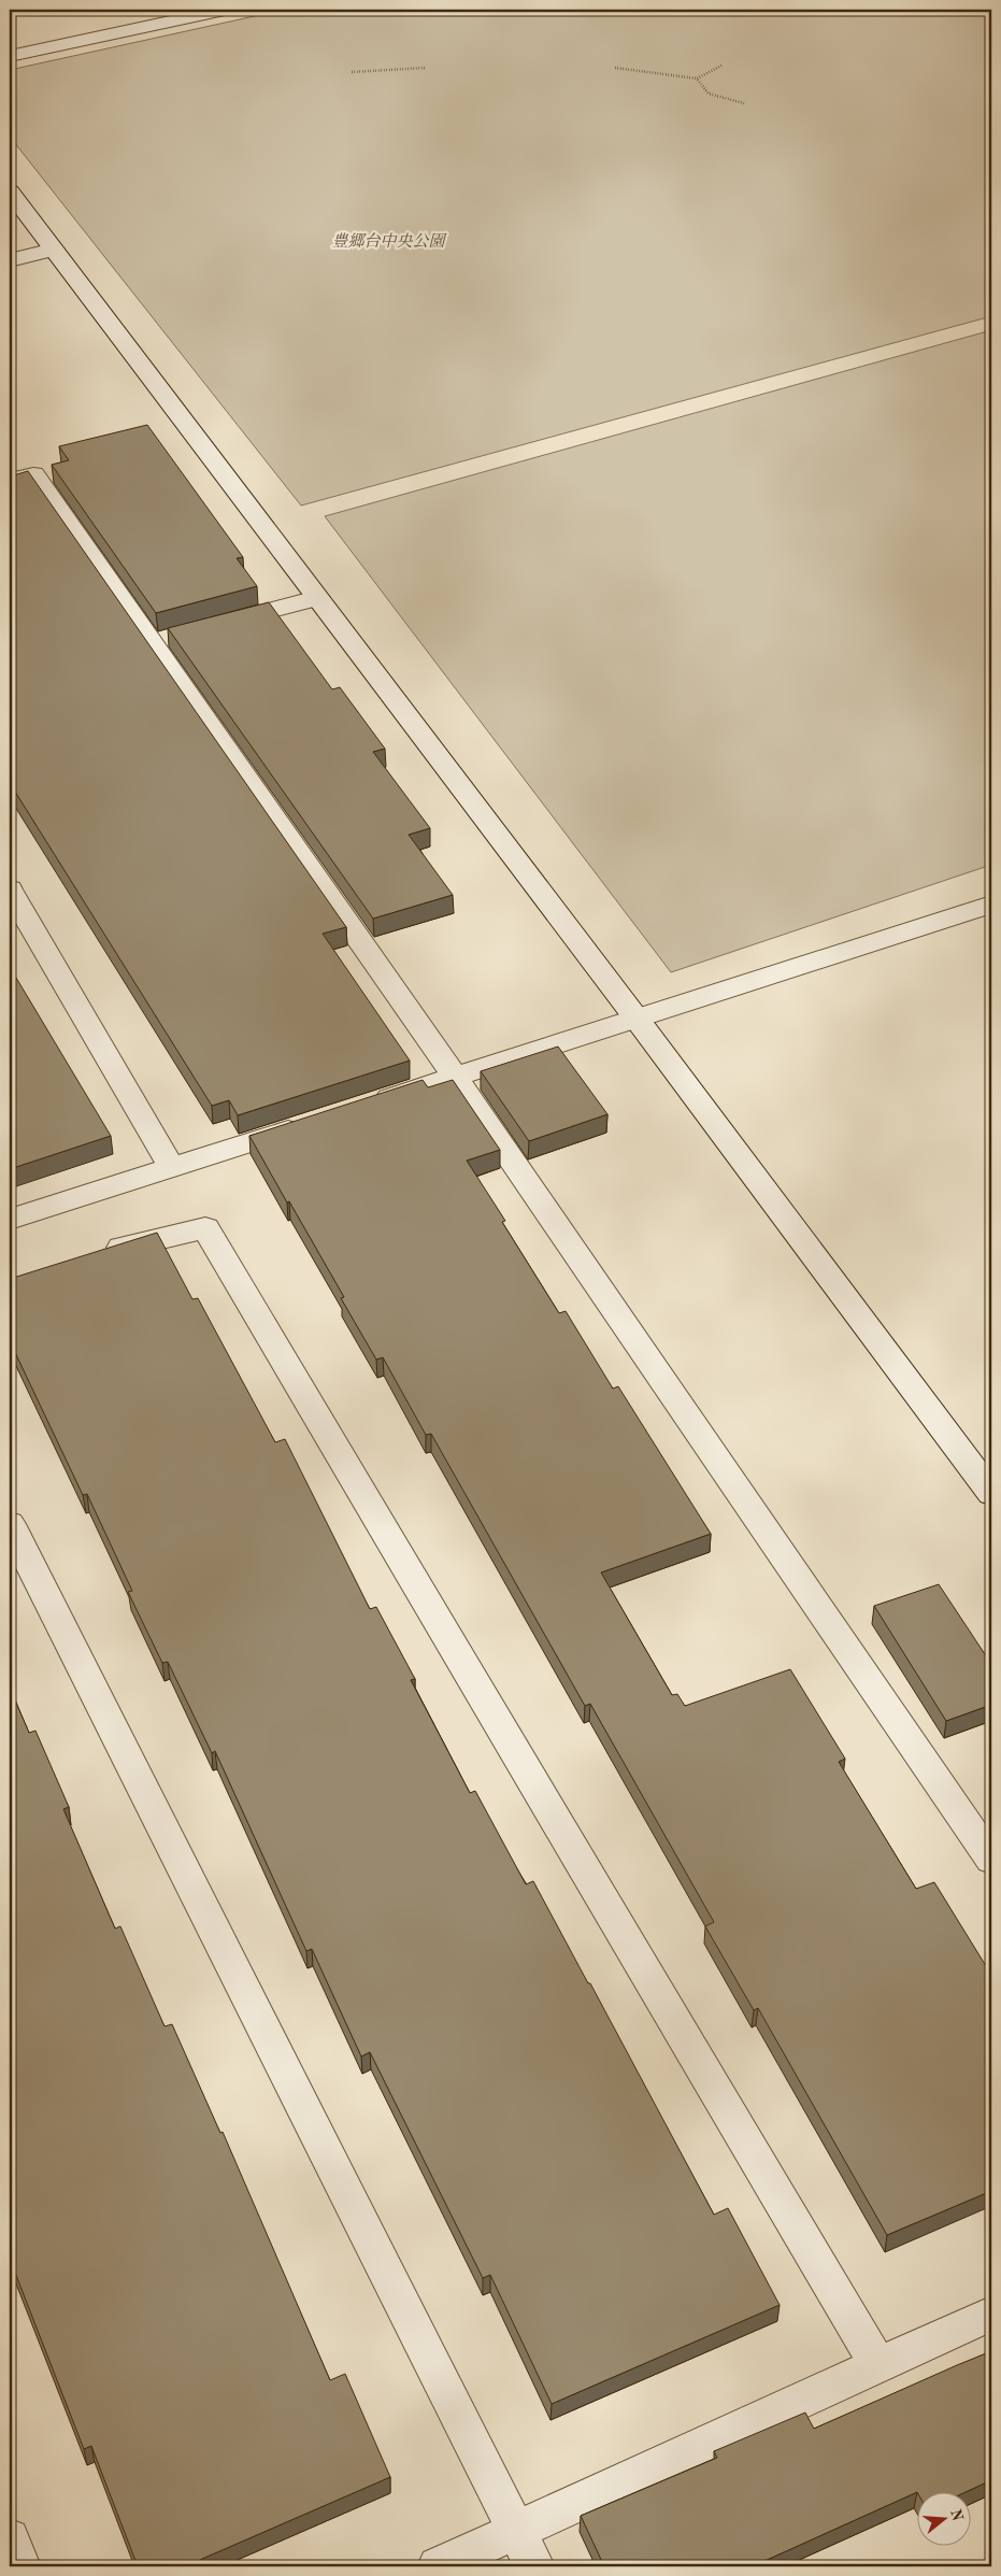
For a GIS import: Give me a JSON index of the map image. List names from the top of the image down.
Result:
{
  "parks": ["豊郷台中央公園"],
  "north": "right"
}
